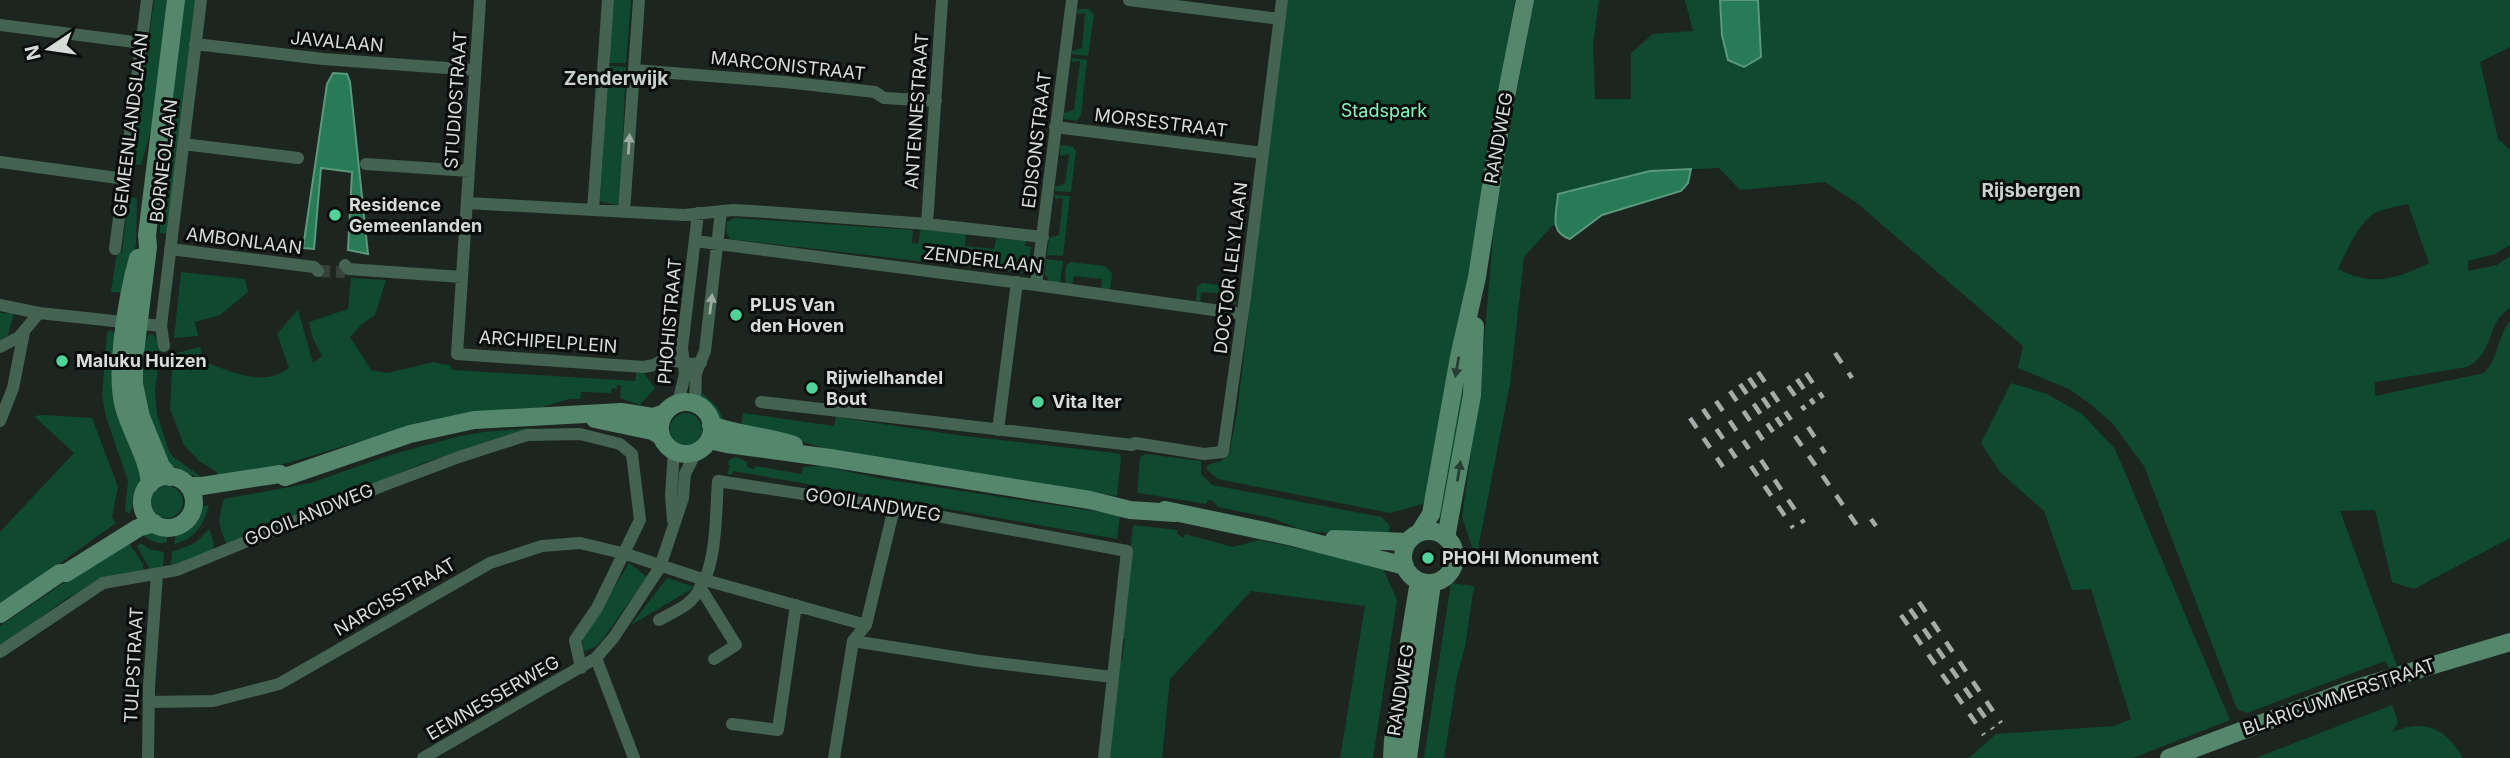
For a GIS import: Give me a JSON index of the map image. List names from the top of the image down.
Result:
{
  "streets": {
    "main road": ["GEMEENLANDSLAAN", "RANDWEG", "BLARICUMMERSTRAAT"],
    "street": [
      "JAVALAAN",
      "MARCONISTRAAT",
      "STUDIOSTRAAT",
      "ANTENNESTRAAT",
      "MORSESTRAAT",
      "EDISONSTRAAT",
      "BORNEOLAAN",
      "AMBONLAAN",
      "ZENDERLAAN",
      "DOCTOR LELYLAAN",
      "PHOHISTRAAT",
      "ARCHIPELPLEIN",
      "GOOILANDWEG",
      "NARCISSTRAAT",
      "TULPSTRAAT",
      "EEMNESSERWEG"
    ]
  },
  "crossings": [
    ["JAVALAAN", "STUDIOSTRAAT"],
    ["JAVALAAN", "BORNEOLAAN"],
    ["MARCONISTRAAT", "ANTENNESTRAAT"],
    ["STUDIOSTRAAT", "ARCHIPELPLEIN"],
    ["ANTENNESTRAAT", "ZENDERLAAN"],
    ["MORSESTRAAT", "EDISONSTRAAT"],
    ["MORSESTRAAT", "DOCTOR LELYLAAN"],
    ["EDISONSTRAAT", "ZENDERLAAN"],
    ["BORNEOLAAN", "AMBONLAAN"],
    ["ZENDERLAAN", "DOCTOR LELYLAAN"],
    ["ZENDERLAAN", "PHOHISTRAAT"],
    ["PHOHISTRAAT", "ARCHIPELPLEIN"],
    ["PHOHISTRAAT", "EEMNESSERWEG"],
    ["GOOILANDWEG", "NARCISSTRAAT"],
    ["GOOILANDWEG", "TULPSTRAAT"],
    ["GOOILANDWEG", "EEMNESSERWEG"],
    ["NARCISSTRAAT", "TULPSTRAAT"],
    ["NARCISSTRAAT", "EEMNESSERWEG"]
  ],
  "districts": ["Zenderwijk", "Rijsbergen"],
  "parks": ["Stadspark"],
  "places": [
    "Residence Gemeenlanden",
    "PLUS Van den Hoven",
    "Maluku Huizen",
    "Rijwielhandel Bout",
    "Vita Iter",
    "PHOHI Monument"
  ],
  "north": "left"
}
